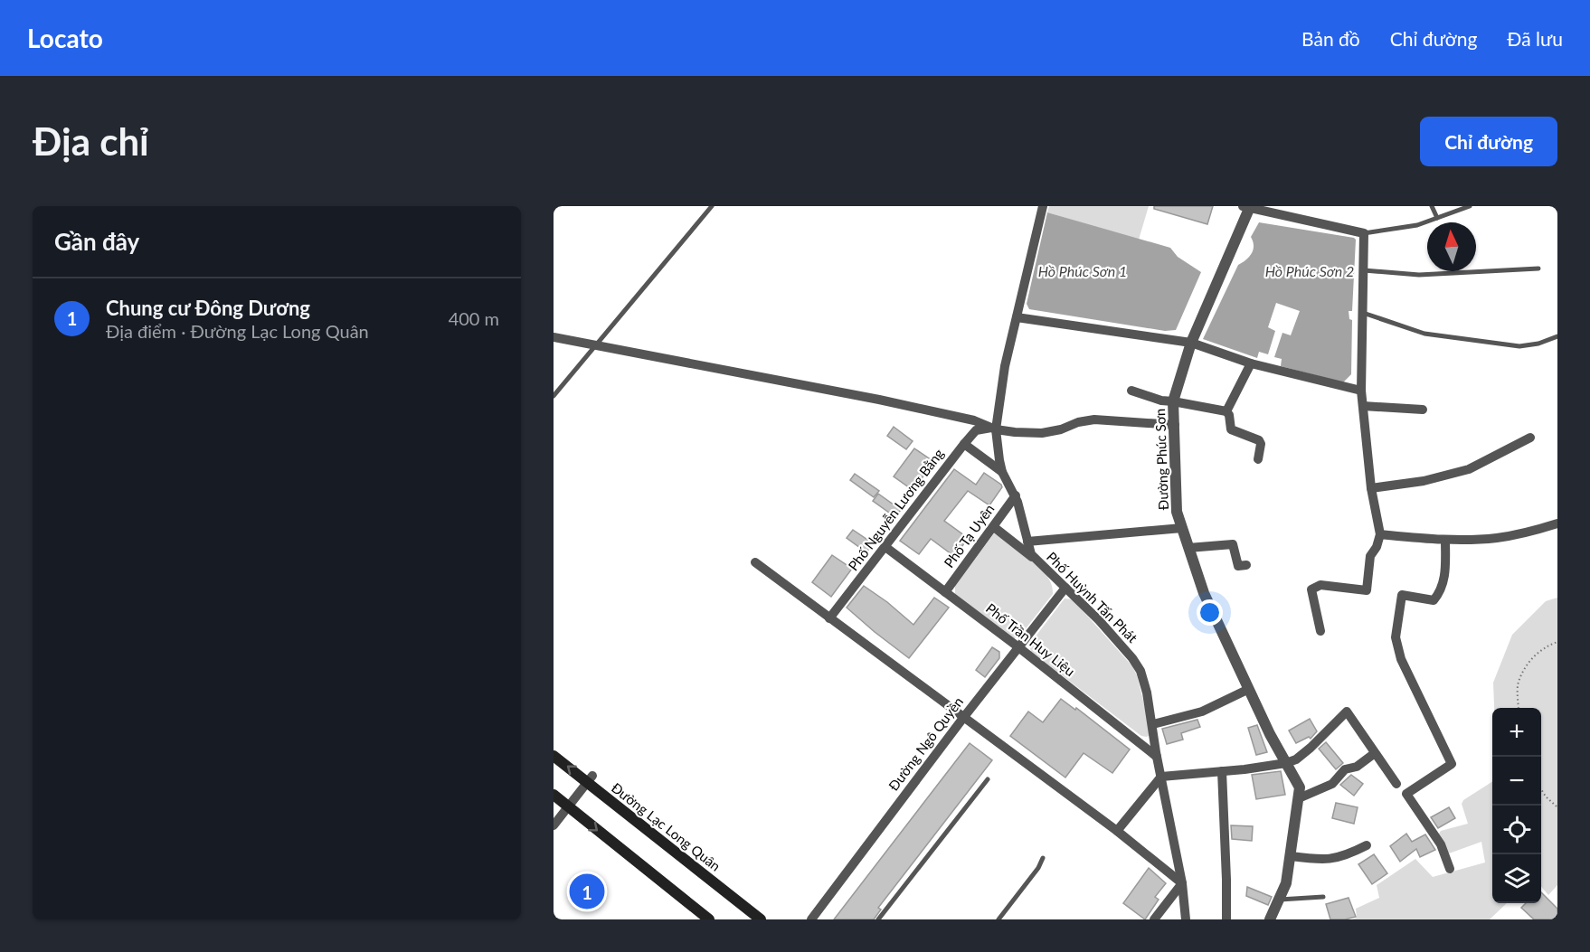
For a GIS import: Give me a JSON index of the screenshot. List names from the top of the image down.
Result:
{
  "streets": {
    "main road": ["Đường Lạc Long Quân"],
    "street": [
      "Đường Phúc Sơn",
      "Phố Nguyễn Lương Bằng",
      "Phố Tạ Uyên",
      "Phố Huỳnh Tấn Phát",
      "Phố Trần Huy Liệu",
      "Đường Ngô Quyền"
    ]
  },
  "crossings": [
    ["Phố Nguyễn Lương Bằng", "Phố Huỳnh Tấn Phát"],
    ["Phố Nguyễn Lương Bằng", "Phố Trần Huy Liệu"],
    ["Phố Tạ Uyên", "Phố Huỳnh Tấn Phát"],
    ["Phố Tạ Uyên", "Phố Trần Huy Liệu"],
    ["Phố Huỳnh Tấn Phát", "Phố Trần Huy Liệu"],
    ["Phố Huỳnh Tấn Phát", "Đường Ngô Quyền"],
    ["Phố Trần Huy Liệu", "Đường Ngô Quyền"]
  ],
  "water": ["Hồ Phúc Sơn 1", "Hồ Phúc Sơn 2"],
  "north": "top",
  "page": {
    "header": "Locato",
    "nav": ["Bản đồ", "Chỉ đường", "Đã lưu"],
    "buttons": "Chỉ đường",
    "title": "Địa chỉ",
    "heading": "Gần đây",
    "list": [
      {
        "mark": "1",
        "name": "Chung cư Đông Dương",
        "note": "Địa điểm · Đường Lạc Long Quân",
        "value": "400 m"
      }
    ],
    "map_buttons": ["+", "−"],
    "pins": "1"
  }
}
